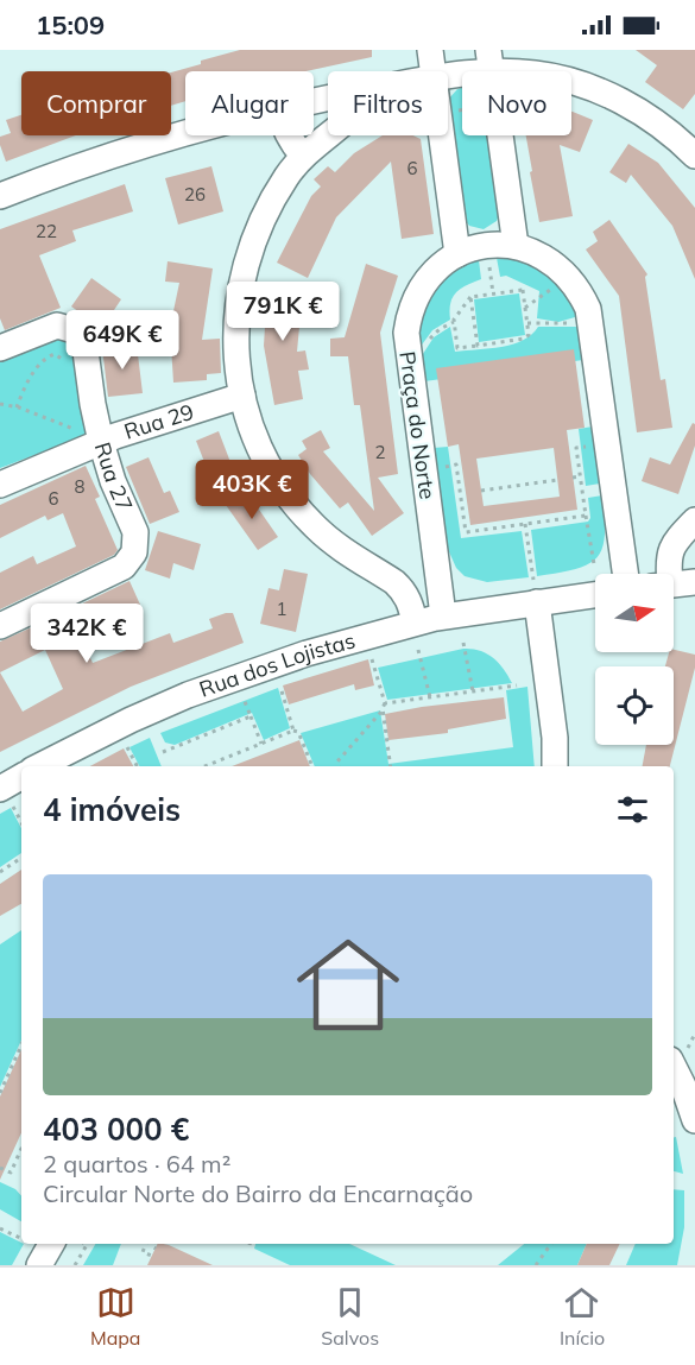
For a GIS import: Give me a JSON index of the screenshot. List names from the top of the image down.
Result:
{
  "streets": {
    "street": [
      "Rua 29",
      "Praça do Norte",
      "Rua 27",
      "Rua dos Lojistas"
    ]
  },
  "crossings": [
    ["Rua 29", "Rua 27"],
    ["Praça do Norte", "Rua dos Lojistas"]
  ],
  "house_numbers": [
    "6",
    "26",
    "22",
    "2",
    "8",
    "6",
    "1"
  ],
  "north": "right",
  "page": {
    "status": "15:09",
    "chip": [
      "Comprar",
      "Alugar",
      "Filtros",
      "Novo"
    ],
    "price": [
      "791K €",
      "649K €",
      "403K €",
      "342K €"
    ],
    "heading": "4 imóveis",
    "list": [
      {
        "name": "403 000 €",
        "note": "2 quartos · 64 m² · Circular Norte do Bairro da Encarnação"
      }
    ],
    "tabs": ["Mapa", "Salvos", "Início"]
  }
}
